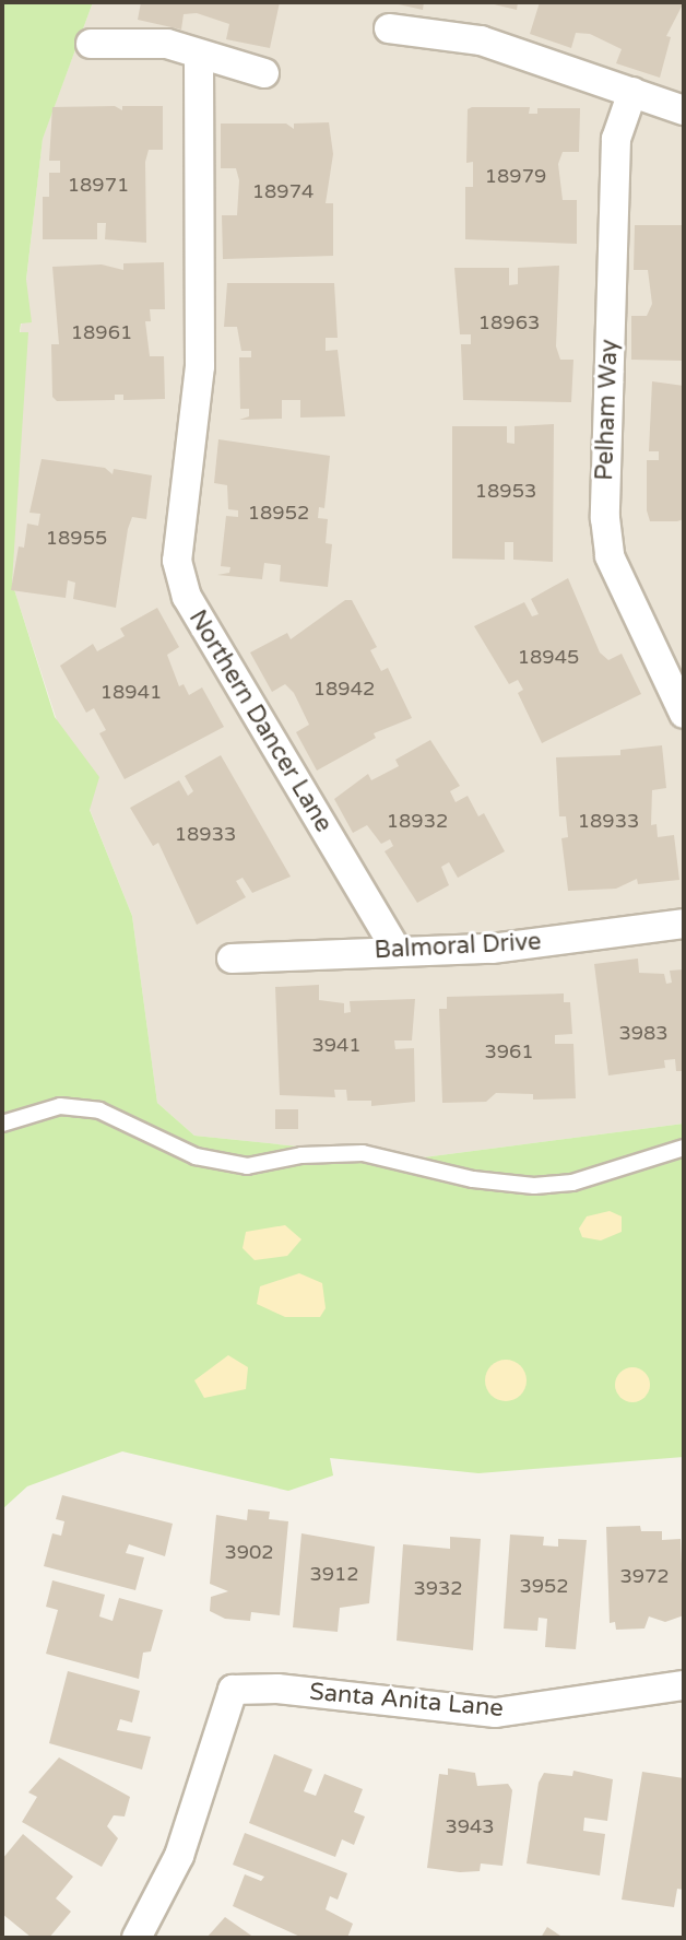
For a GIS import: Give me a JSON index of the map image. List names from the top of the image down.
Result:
{
  "streets": {
    "street": [
      "Pelham Way",
      "Northern Dancer Lane",
      "Balmoral Drive",
      "Santa Anita Lane"
    ]
  },
  "crossings": [
    ["Northern Dancer Lane", "Balmoral Drive"]
  ],
  "house_numbers": [
    "18979",
    "18971",
    "18974",
    "18963",
    "18961",
    "18953",
    "18952",
    "18955",
    "18945",
    "18942",
    "18941",
    "18932",
    "18933",
    "18933",
    "3983",
    "3941",
    "3961",
    "3902",
    "3912",
    "3972",
    "3952",
    "3932",
    "3943"
  ]
}
